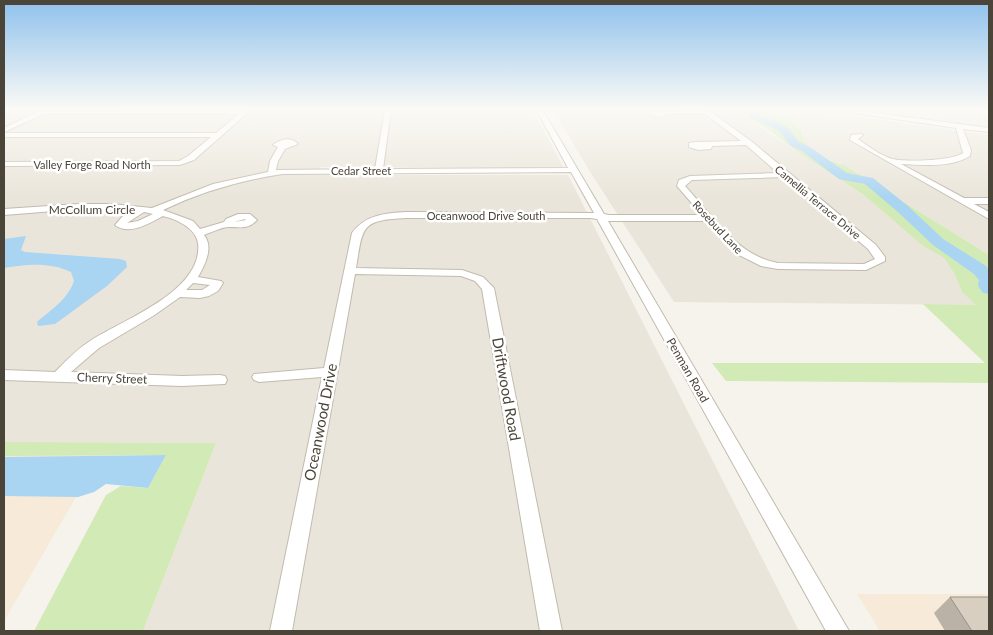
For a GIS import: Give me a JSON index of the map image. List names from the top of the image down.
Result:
{
  "streets": {
    "street": [
      "Valley Forge Road North",
      "Cedar Street",
      "Camellia Terrace Drive",
      "McCollum Circle",
      "Oceanwood Drive South",
      "Rosebud Lane",
      "Penman Road",
      "Cherry Street",
      "Driftwood Road",
      "Oceanwood Drive"
    ]
  },
  "crossings": [
    ["Cedar Street", "McCollum Circle"],
    ["Cedar Street", "Penman Road"],
    ["Camellia Terrace Drive", "Rosebud Lane"],
    ["Oceanwood Drive South", "Rosebud Lane"],
    ["Oceanwood Drive South", "Penman Road"],
    ["Oceanwood Drive South", "Oceanwood Drive"],
    ["Driftwood Road", "Oceanwood Drive"]
  ]
}
